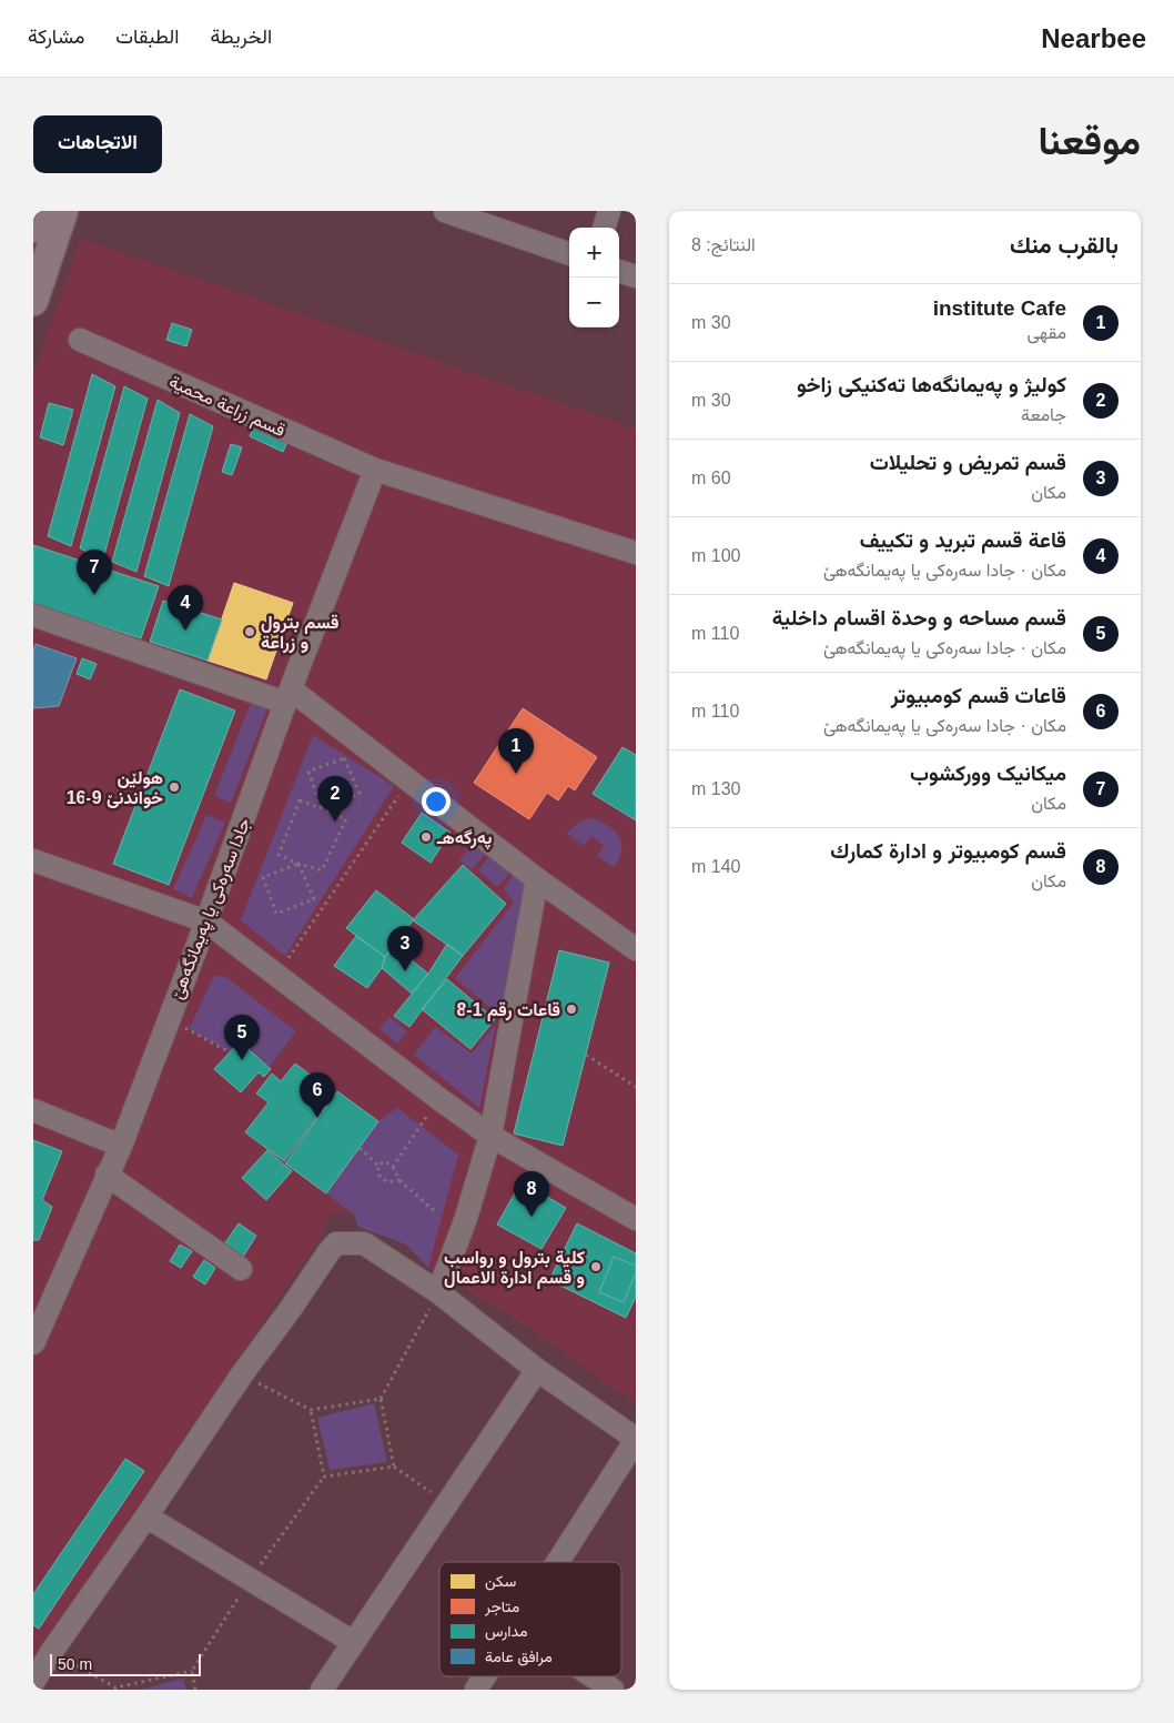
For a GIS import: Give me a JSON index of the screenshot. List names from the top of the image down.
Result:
{
  "streets": {
    "street": ["قسم زراعة محمية", "جادا سه‌ره‌كى يا په‌يمانگه‌هێ"]
  },
  "crossings": [
    ["قسم زراعة محمية", "جادا سه‌ره‌كى يا په‌يمانگه‌هێ"]
  ],
  "places": [
    "قسم بترول و زراعة",
    "هولێن خواندنێ 9-16",
    "په‌رگه‌هـ",
    "قاعات رقم 1-8",
    "كلية بترول و رواسب و قسم ادارة الاعمال"
  ],
  "legend": [
    "سكن",
    "متاجر",
    "مدارس",
    "مرافق عامة"
  ],
  "scale_bar": "50 m",
  "page": {
    "header": "Nearbee",
    "nav": ["الخريطة", "الطبقات", "مشاركة"],
    "title": "موقعنا",
    "buttons": "الاتجاهات",
    "heading": ["بالقرب منك", "النتائج: 8"],
    "map_buttons": ["+", "−"],
    "list": [
      {
        "mark": "1",
        "name": "institute Cafe",
        "note": "مقهى",
        "value": "30 m"
      },
      {
        "mark": "2",
        "name": "كوليژ و په‌يمانگه‌ها ته‌كنيكى زاخو",
        "note": "جامعة",
        "value": "30 m"
      },
      {
        "mark": "3",
        "name": "قسم تمریض و تحلیلات",
        "note": "مكان",
        "value": "60 m"
      },
      {
        "mark": "4",
        "name": "قاعة قسم تبرید و تکییف",
        "note": "مكان · جادا سه‌ره‌كى يا په‌يمانگه‌هێ",
        "value": "100 m"
      },
      {
        "mark": "5",
        "name": "قسم مساحه‌ و وحدة اقسام داخلية",
        "note": "مكان · جادا سه‌ره‌كى يا په‌يمانگه‌هێ",
        "value": "110 m"
      },
      {
        "mark": "6",
        "name": "قاعات قسم کومبیوتر",
        "note": "مكان · جادا سه‌ره‌كى يا په‌يمانگه‌هێ",
        "value": "110 m"
      },
      {
        "mark": "7",
        "name": "میکانیک وورکشوب",
        "note": "مكان",
        "value": "130 m"
      },
      {
        "mark": "8",
        "name": "قسم کومبیوتر و ادارة كمارك",
        "note": "مكان",
        "value": "140 m"
      }
    ],
    "pins": [
      "7",
      "4",
      "1",
      "2",
      "3",
      "5",
      "6",
      "8"
    ],
    "scale": "50 m"
  }
}
